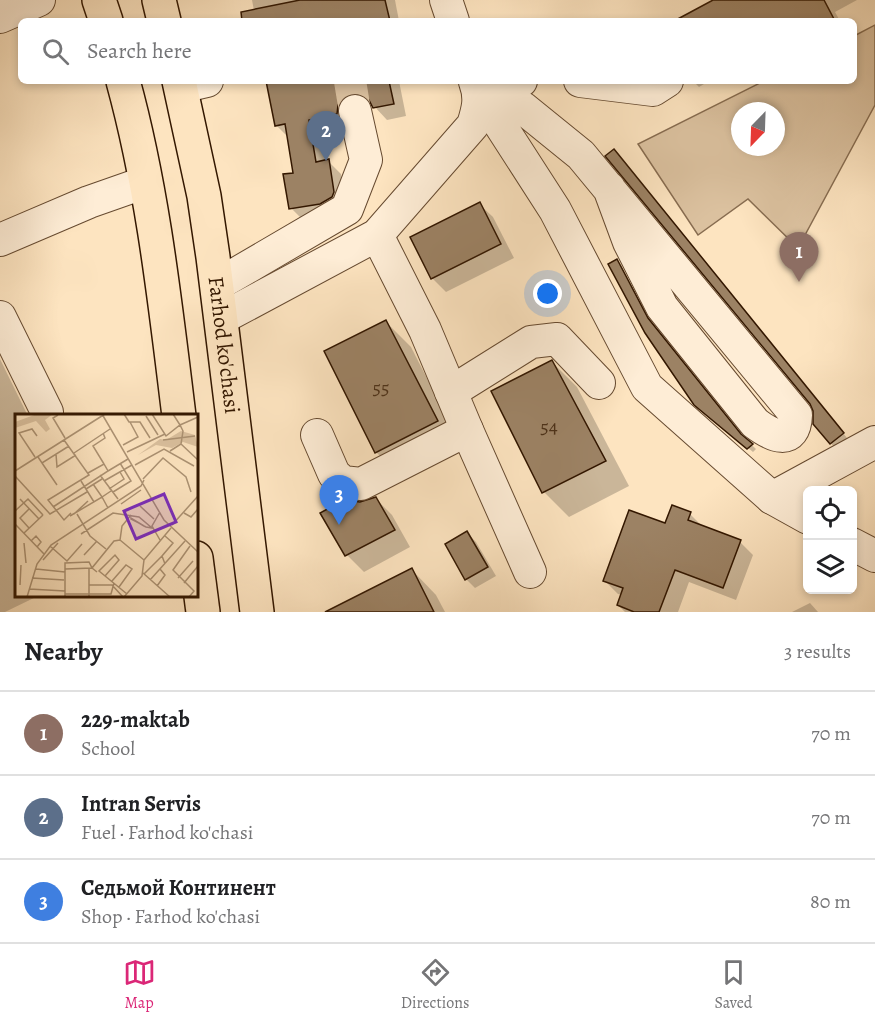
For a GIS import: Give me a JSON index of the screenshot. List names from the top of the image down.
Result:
{
  "streets": {
    "main road": ["Farhod ko'chasi"]
  },
  "house_numbers": ["55", "54"],
  "north": "bottom left",
  "page": {
    "search": "Search here",
    "pins": ["2", "1", "3"],
    "heading": ["Nearby", "3 results"],
    "list": [
      {
        "mark": "1",
        "name": "229-maktab",
        "note": "School",
        "value": "70 m"
      },
      {
        "mark": "2",
        "name": "Intran Servis",
        "note": "Fuel · Farhod ko'chasi",
        "value": "70 m"
      },
      {
        "mark": "3",
        "name": "Седьмой Континент",
        "note": "Shop · Farhod ko'chasi",
        "value": "80 m"
      }
    ],
    "nav": ["Map", "Directions", "Saved"]
  }
}
